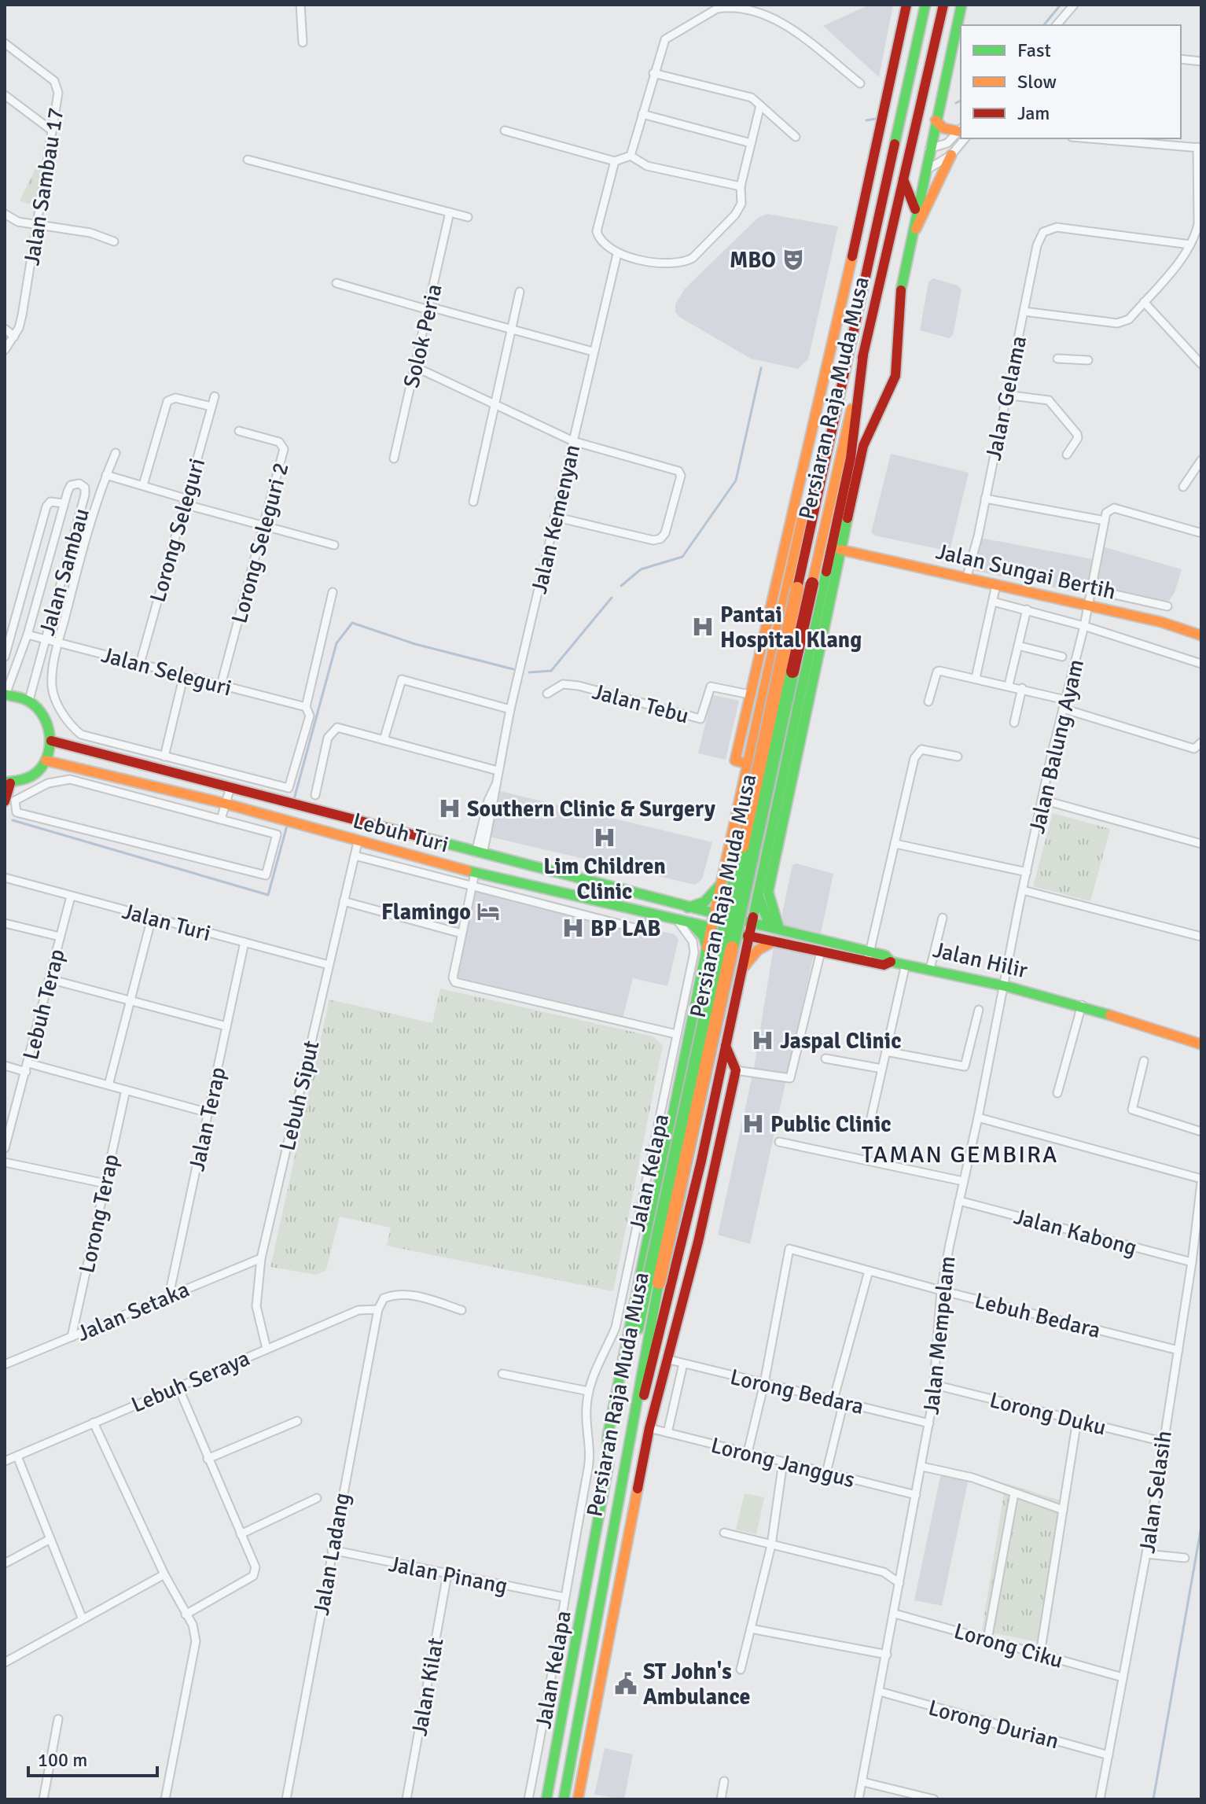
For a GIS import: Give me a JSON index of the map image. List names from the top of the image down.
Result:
{
  "streets": {
    "main road": [
      "Persiaran Raja Muda Musa",
      "Jalan Sungai Bertih",
      "Lebuh Turi",
      "Jalan Hilir"
    ],
    "street": [
      "Jalan Sambau 17",
      "Solok Peria",
      "Jalan Gelama",
      "Jalan Kemenyan",
      "Lorong Seleguri",
      "Lorong Seleguri 2",
      "Jalan Sambau",
      "Jalan Seleguri",
      "Jalan Tebu",
      "Jalan Balung Ayam",
      "Jalan Turi",
      "Lebuh Terap",
      "Lebuh Siput",
      "Jalan Terap",
      "Jalan Kelapa",
      "Lorong Terap",
      "Jalan Kabong",
      "Jalan Setaka",
      "Lebuh Bedara",
      "Jalan Mempelam",
      "Lebuh Seraya",
      "Lorong Bedara",
      "Lorong Duku",
      "Lorong Janggus",
      "Jalan Selasih",
      "Jalan Ladang",
      "Jalan Pinang",
      "Lorong Ciku",
      "Jalan Kilat",
      "Lorong Durian"
    ]
  },
  "crossings": [
    ["Jalan Gelama", "Jalan Sungai Bertih"],
    ["Jalan Kemenyan", "Lebuh Turi"],
    ["Lorong Seleguri", "Jalan Seleguri"],
    ["Lorong Seleguri 2", "Jalan Seleguri"],
    ["Jalan Sungai Bertih", "Jalan Balung Ayam"],
    ["Jalan Sambau", "Jalan Seleguri"],
    ["Jalan Seleguri", "Lebuh Turi"],
    ["Jalan Balung Ayam", "Jalan Hilir"],
    ["Jalan Balung Ayam", "Jalan Mempelam"],
    ["Lebuh Turi", "Jalan Hilir"],
    ["Lebuh Turi", "Lebuh Siput"],
    ["Lebuh Turi", "Jalan Kelapa"],
    ["Jalan Turi", "Lebuh Terap"],
    ["Jalan Turi", "Lebuh Siput"],
    ["Jalan Turi", "Jalan Terap"],
    ["Jalan Hilir", "Jalan Mempelam"],
    ["Lebuh Siput", "Jalan Setaka"],
    ["Lebuh Siput", "Lebuh Seraya"],
    ["Jalan Terap", "Jalan Setaka"],
    ["Jalan Kelapa", "Jalan Pinang"],
    ["Lorong Terap", "Jalan Setaka"],
    ["Jalan Kabong", "Jalan Mempelam"],
    ["Jalan Kabong", "Jalan Selasih"],
    ["Lebuh Bedara", "Jalan Mempelam"],
    ["Lebuh Bedara", "Lorong Bedara"],
    ["Lebuh Bedara", "Jalan Selasih"],
    ["Jalan Mempelam", "Lorong Bedara"],
    ["Jalan Mempelam", "Lorong Duku"],
    ["Jalan Mempelam", "Lorong Janggus"],
    ["Jalan Mempelam", "Lorong Ciku"],
    ["Jalan Mempelam", "Lorong Durian"],
    ["Lebuh Seraya", "Jalan Ladang"],
    ["Lorong Duku", "Jalan Selasih"],
    ["Jalan Selasih", "Lorong Ciku"],
    ["Jalan Selasih", "Lorong Durian"],
    ["Jalan Ladang", "Jalan Pinang"],
    ["Jalan Pinang", "Jalan Kilat"]
  ],
  "districts": ["TAMAN GEMBIRA"],
  "places": {
    "theatre": ["MBO"],
    "hospital": [
      "Pantai Hospital Klang",
      "Southern Clinic & Surgery",
      "Lim Children Clinic",
      "BP LAB",
      "Jaspal Clinic",
      "Public Clinic"
    ],
    "hotel": ["Flamingo"],
    "public building": ["ST John's Ambulance"]
  },
  "legend": ["Fast", "Slow", "Jam"],
  "scale_bar": "100 m"
}
